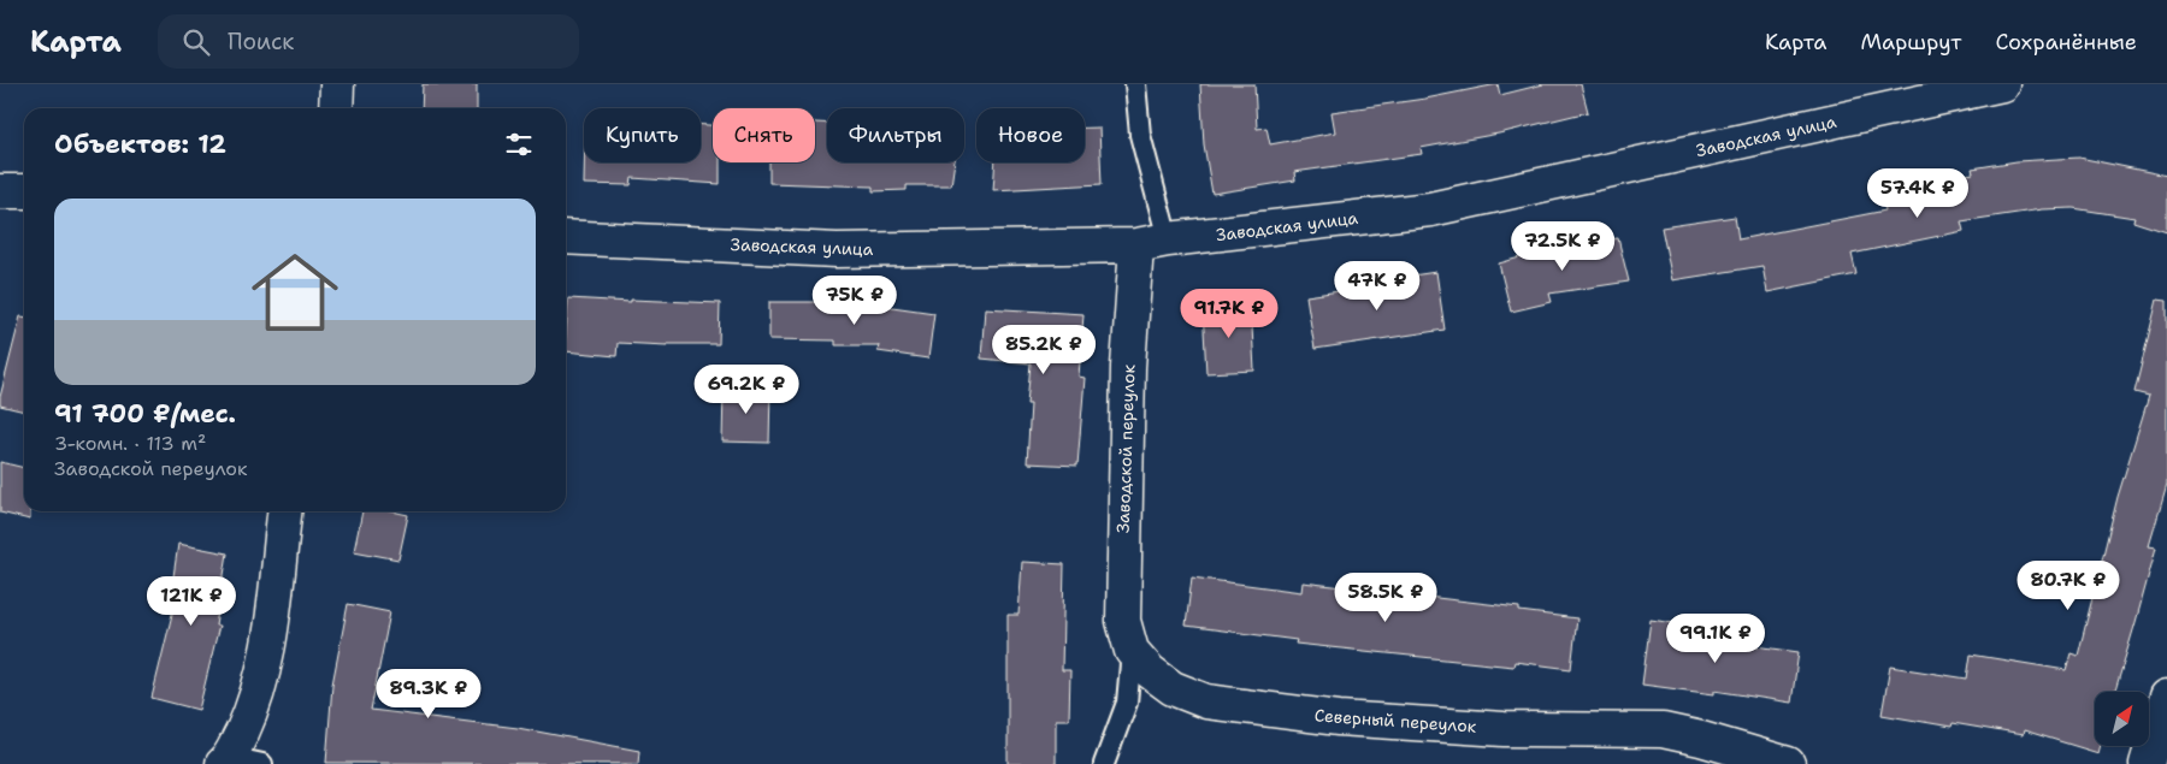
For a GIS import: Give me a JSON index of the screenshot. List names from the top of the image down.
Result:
{
  "streets": {
    "street": ["Заводская улица", "Заводской переулок", "Северный переулок"]
  },
  "crossings": [
    ["Заводская улица", "Заводской переулок"],
    ["Заводской переулок", "Северный переулок"]
  ],
  "north": "top right",
  "page": {
    "header": "Карта",
    "search": "Поиск",
    "nav": ["Карта", "Маршрут", "Сохранённые"],
    "chip": [
      "Купить",
      "Снять",
      "Фильтры",
      "Новое"
    ],
    "heading": "Объектов: 12",
    "price": [
      "57.4K ₽",
      "72.5K ₽",
      "47K ₽",
      "75K ₽",
      "91.7K ₽",
      "85.2K ₽",
      "69.2K ₽",
      "80.7K ₽",
      "58.5K ₽",
      "121K ₽",
      "99.1K ₽",
      "89.3K ₽"
    ],
    "list": [
      {
        "name": "91 700 ₽/мес.",
        "note": "3-комн. · 113 m² · Заводской переулок"
      }
    ]
  }
}
